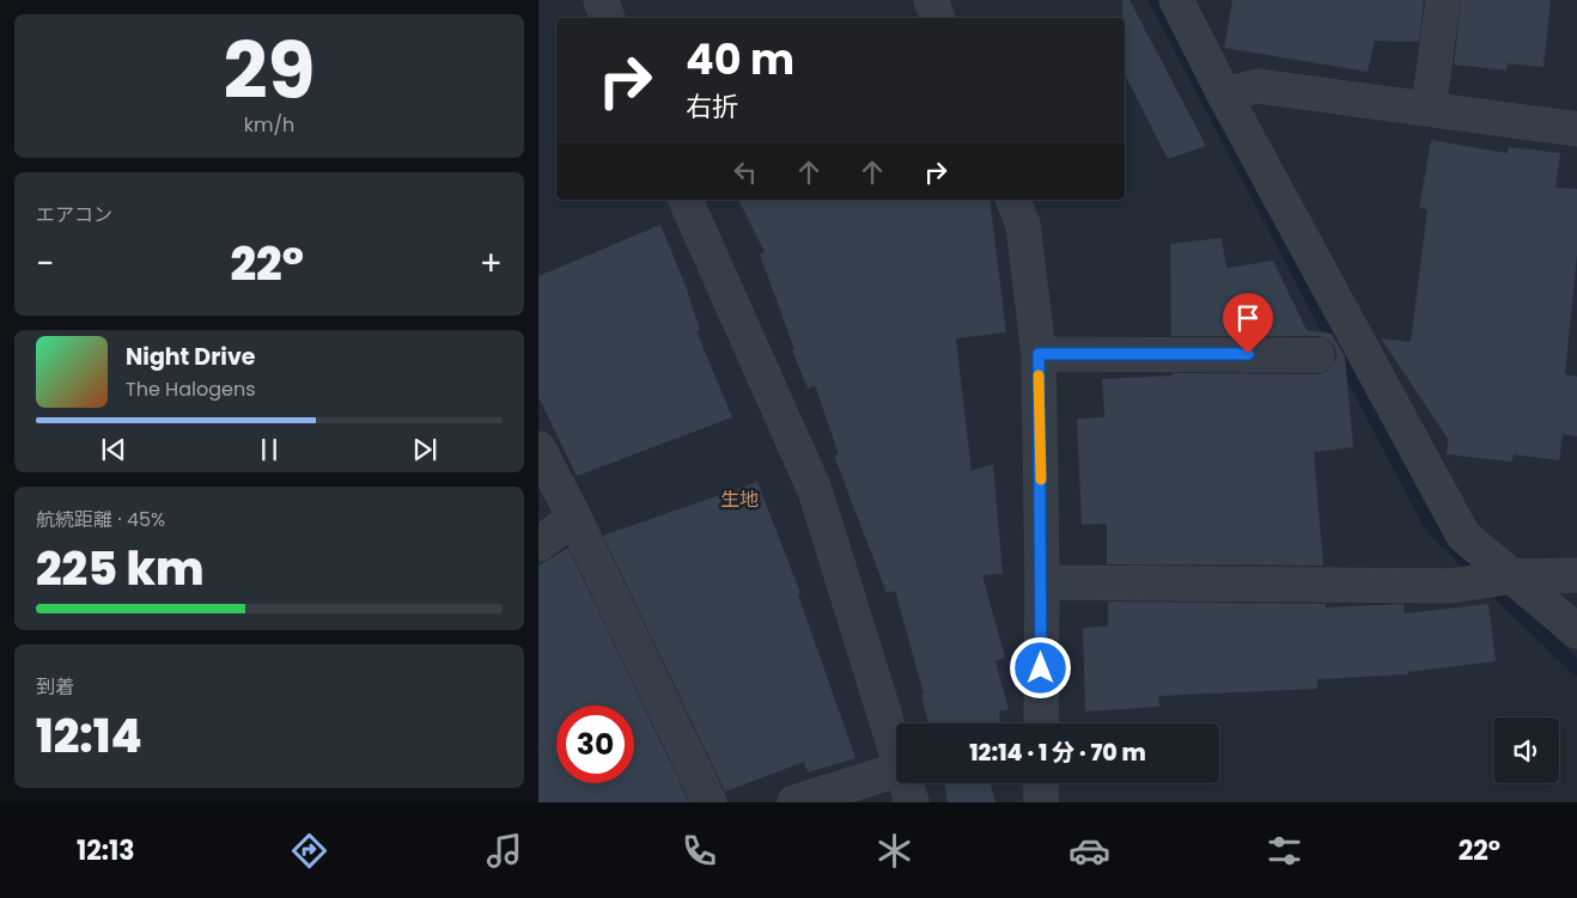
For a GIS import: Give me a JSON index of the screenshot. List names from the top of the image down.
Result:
{
  "districts": ["生地"],
  "page": {
    "tile": [
      ["29", "km/h"],
      "エアコン",
      ["航続距離 · 45%", "225 km"],
      ["到着", "12:14"]
    ],
    "turn": ["40 m", "右折"],
    "heat": ["−", "22°", "+"],
    "song": ["Night Drive", "The Halogens"],
    "limit": "30",
    "trip": "12:14 · 1 分 · 70 m",
    "tabs": ["12:13", "22°"]
  }
}
